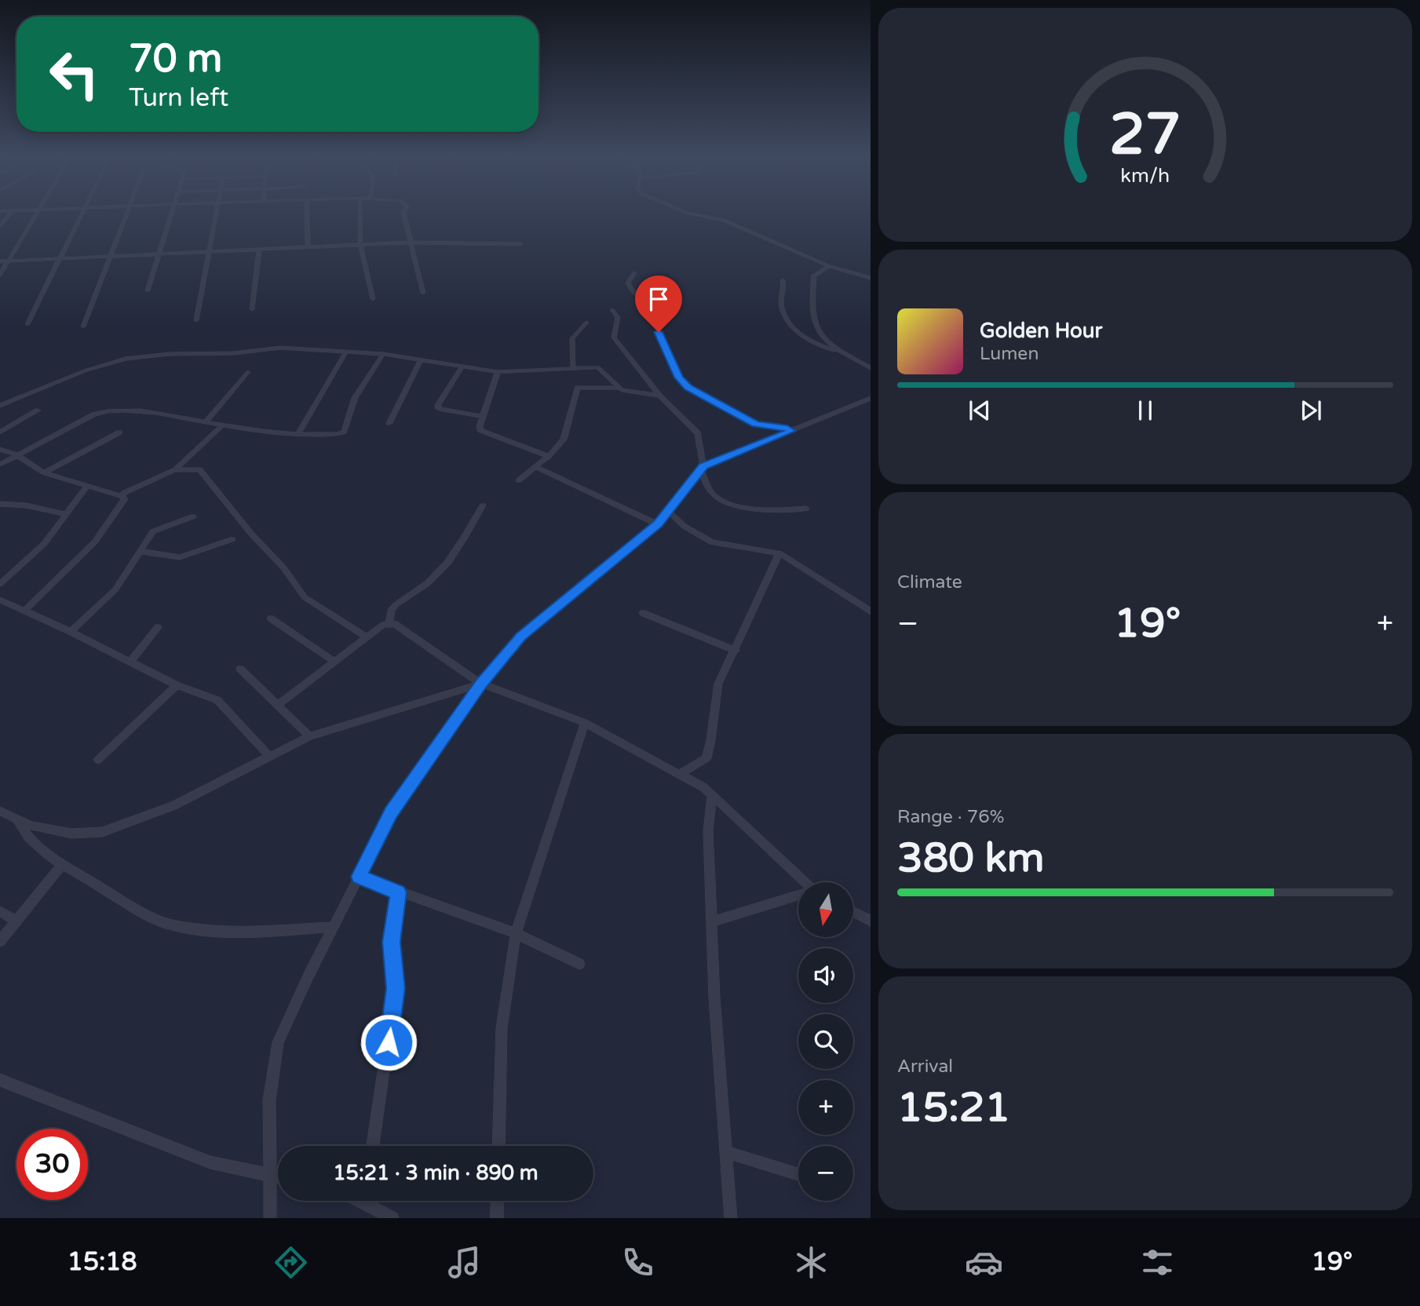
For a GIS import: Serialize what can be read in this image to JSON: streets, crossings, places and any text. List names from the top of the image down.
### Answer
{
  "north": "bottom",
  "page": {
    "turn": ["70 m", "Turn left"],
    "song": ["Golden Hour", "Lumen"],
    "tile": [
      "Climate",
      ["Range · 76%", "380 km"],
      ["Arrival", "15:21"]
    ],
    "heat": ["−", "19°", "+"],
    "map_buttons": ["+", "−"],
    "limit": "30",
    "trip": "15:21 · 3 min · 890 m",
    "tabs": ["15:18", "19°"],
    "gauge": ["27", "km/h"]
  }
}
